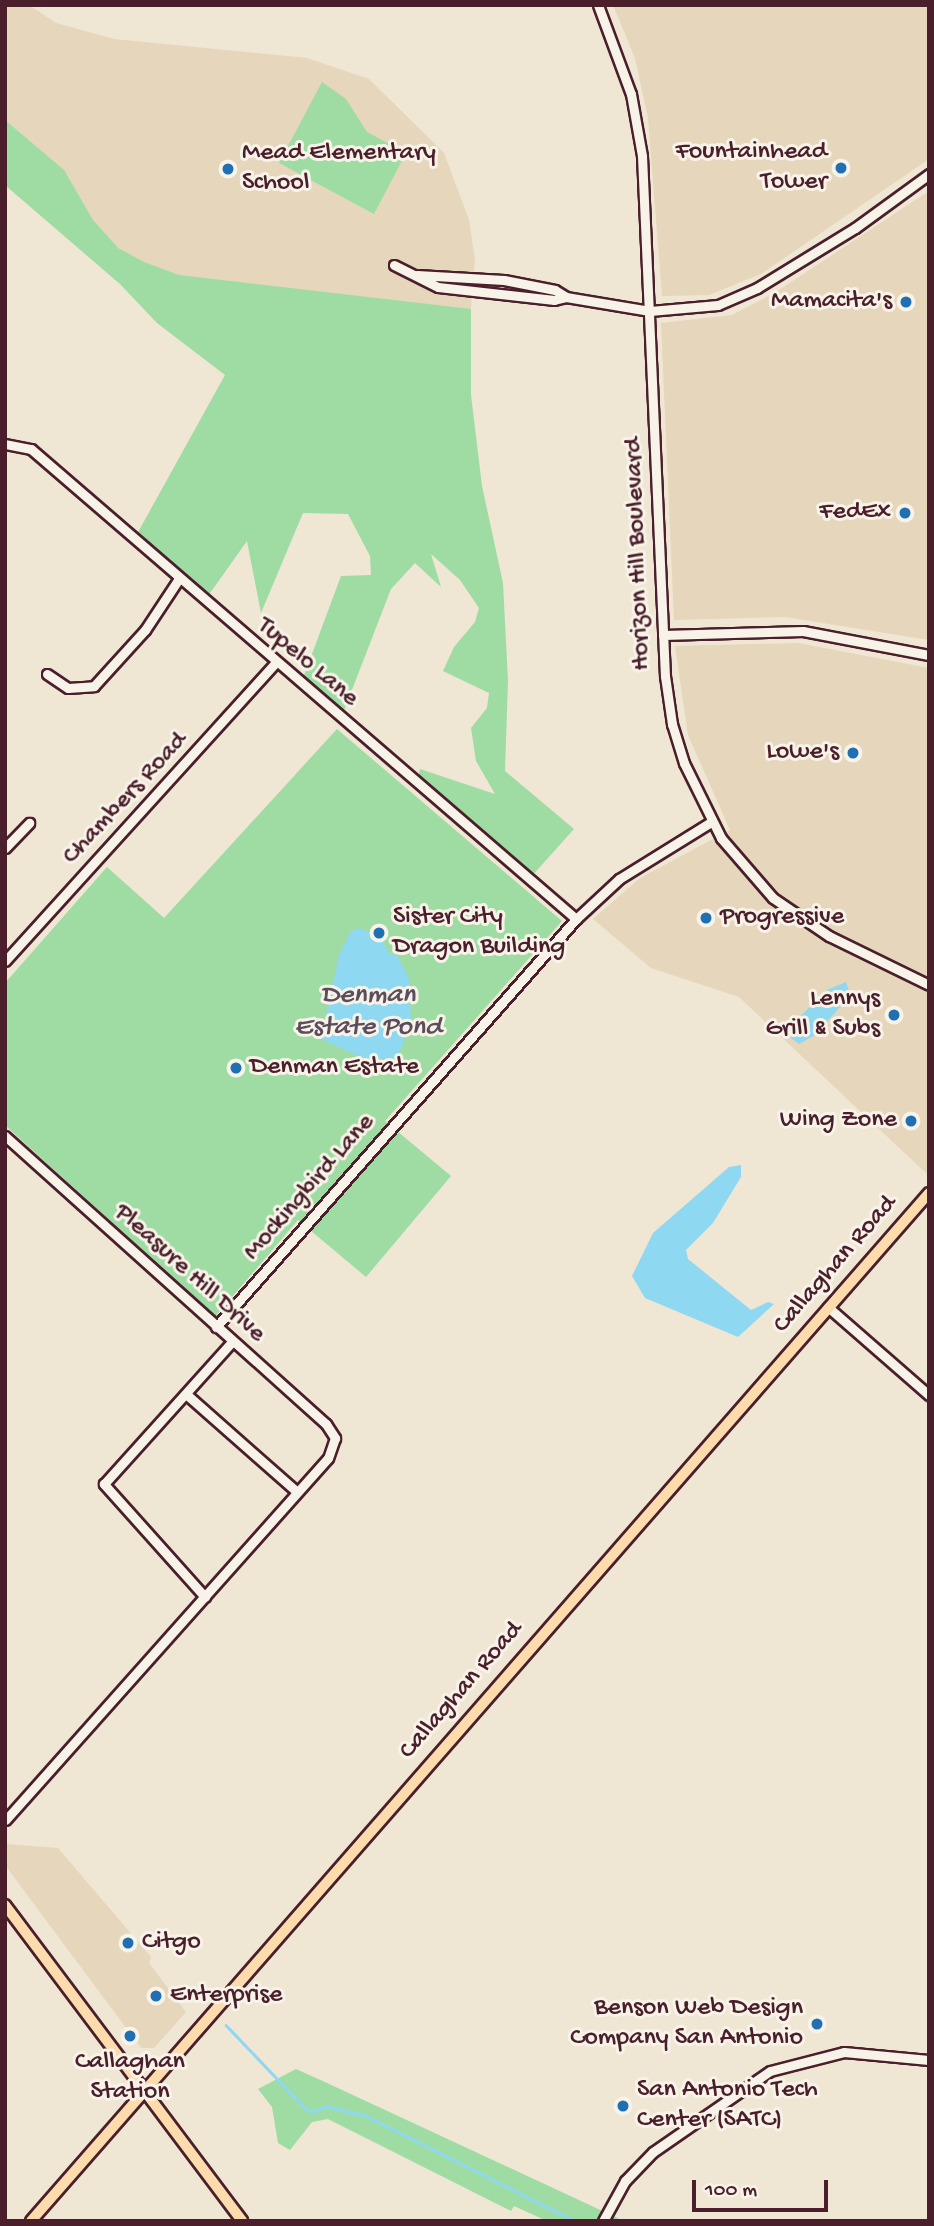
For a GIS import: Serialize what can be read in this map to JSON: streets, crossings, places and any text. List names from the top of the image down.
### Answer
{
  "streets": {
    "main road": ["Callaghan Road"],
    "street": [
      "Horizon Hill Boulevard",
      "Tupelo Lane",
      "Chambers Road",
      "Mockingbird Lane",
      "Pleasure Hill Drive"
    ]
  },
  "crossings": [
    ["Horizon Hill Boulevard", "Mockingbird Lane"],
    ["Tupelo Lane", "Chambers Road"],
    ["Tupelo Lane", "Mockingbird Lane"],
    ["Mockingbird Lane", "Pleasure Hill Drive"]
  ],
  "water": ["Denman Estate Pond"],
  "places": [
    "Fountainhead Tower",
    "Mead Elementary School",
    "Mamacita's",
    "FedEx",
    "Lowe's",
    "Progressive",
    "Sister City Dragon Building",
    "Lennys Grill & Subs",
    "Denman Estate",
    "Wing Zone",
    "Citgo",
    "Enterprise",
    "Benson Web Design Company San Antonio",
    "Callaghan Station",
    "San Antonio Tech Center (SATC)"
  ],
  "scale_bar": "100 m"
}
